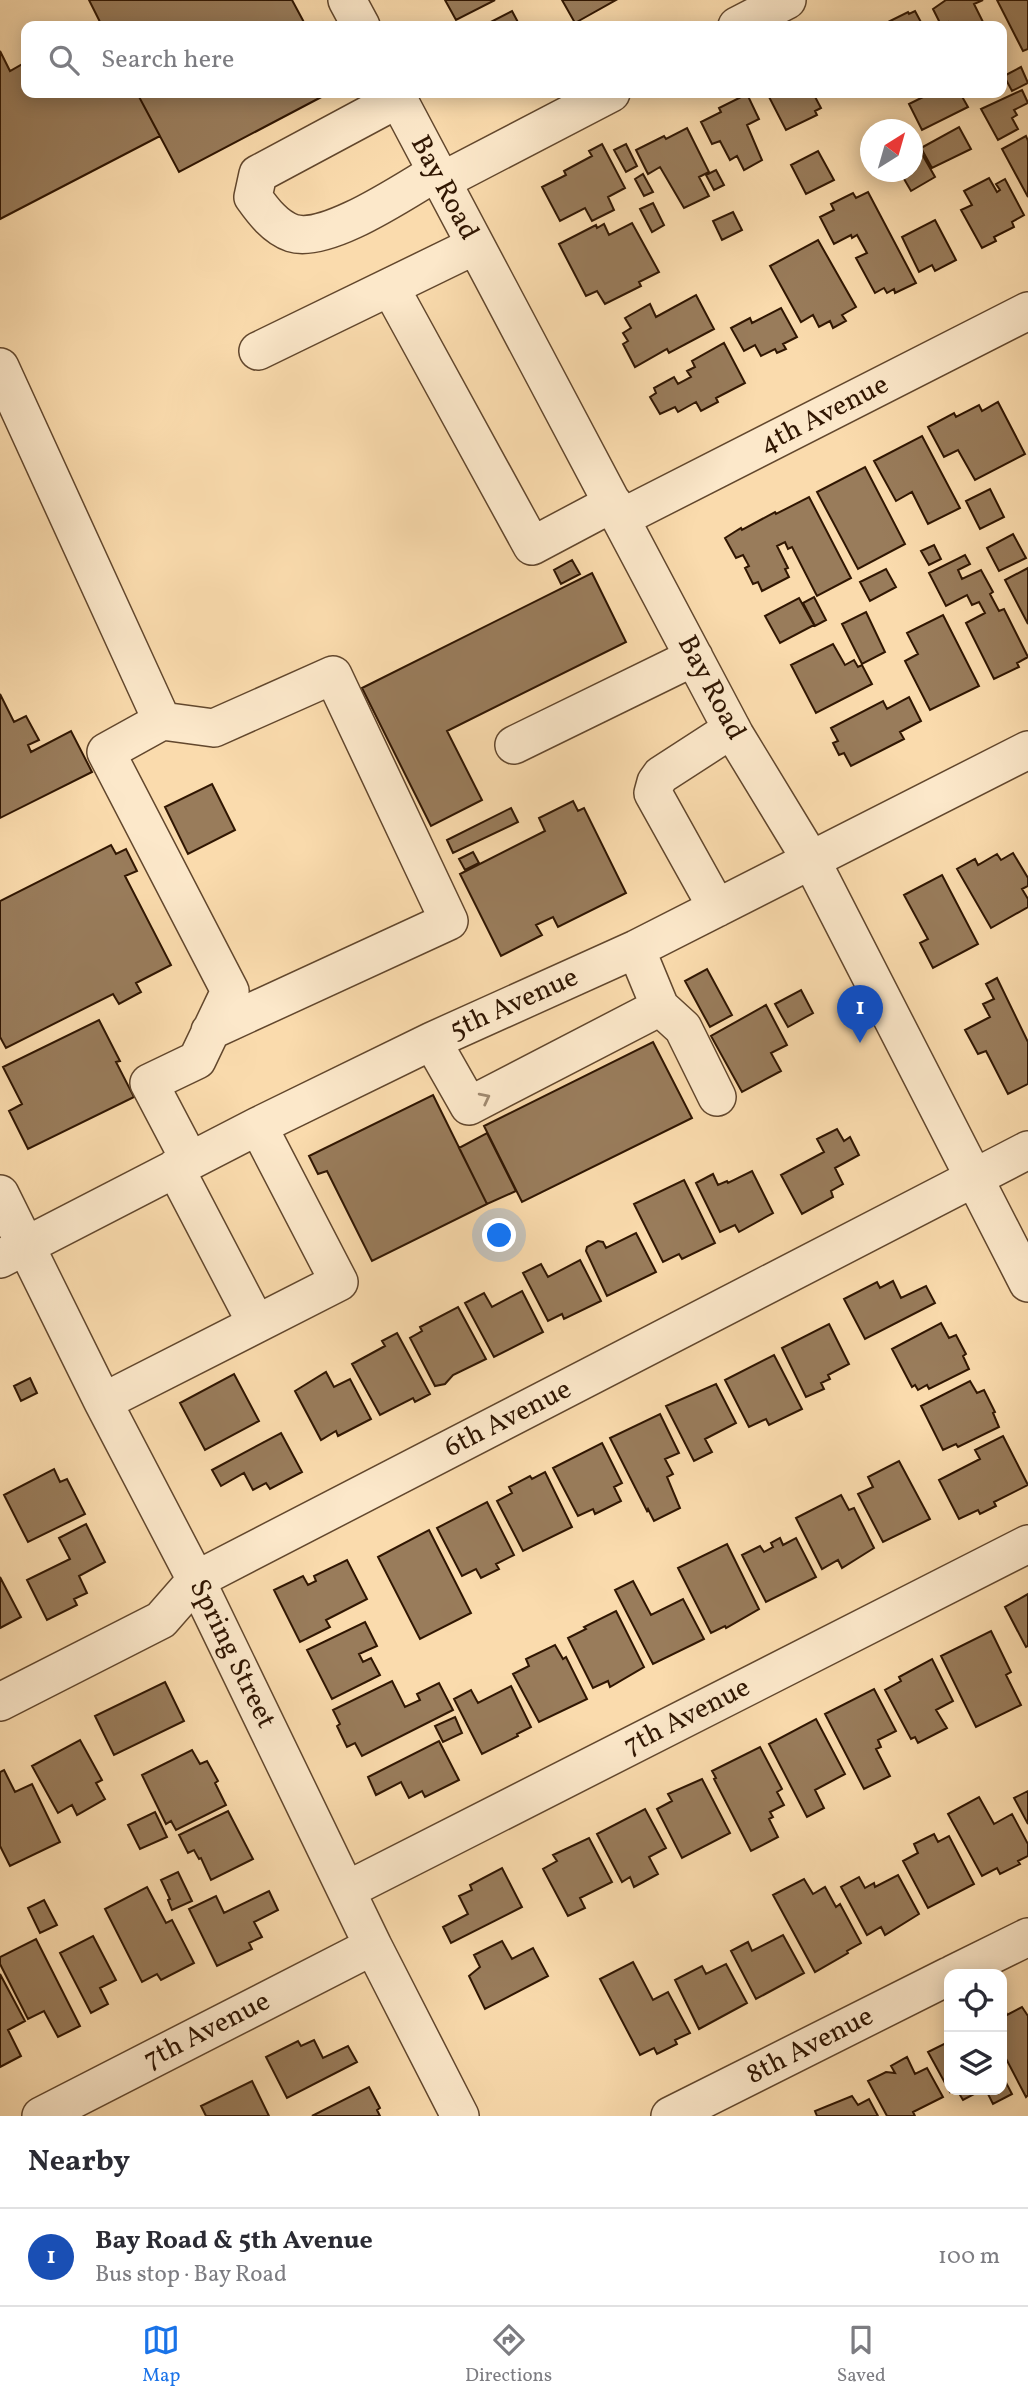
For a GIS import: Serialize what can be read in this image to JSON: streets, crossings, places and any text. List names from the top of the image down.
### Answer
{
  "streets": {
    "street": [
      "Bay Road",
      "4th Avenue",
      "5th Avenue",
      "6th Avenue",
      "Spring Street",
      "7th Avenue",
      "8th Avenue"
    ]
  },
  "crossings": [
    ["Bay Road", "4th Avenue"],
    ["Bay Road", "5th Avenue"],
    ["Bay Road", "6th Avenue"],
    ["5th Avenue", "Spring Street"],
    ["6th Avenue", "Spring Street"],
    ["Spring Street", "7th Avenue"]
  ],
  "north": "top right",
  "page": {
    "search": "Search here",
    "pins": "1",
    "heading": "Nearby",
    "list": [
      {
        "mark": "1",
        "name": "Bay Road & 5th Avenue",
        "note": "Bus stop · Bay Road",
        "value": "100 m"
      }
    ],
    "nav": ["Map", "Directions", "Saved"]
  }
}
